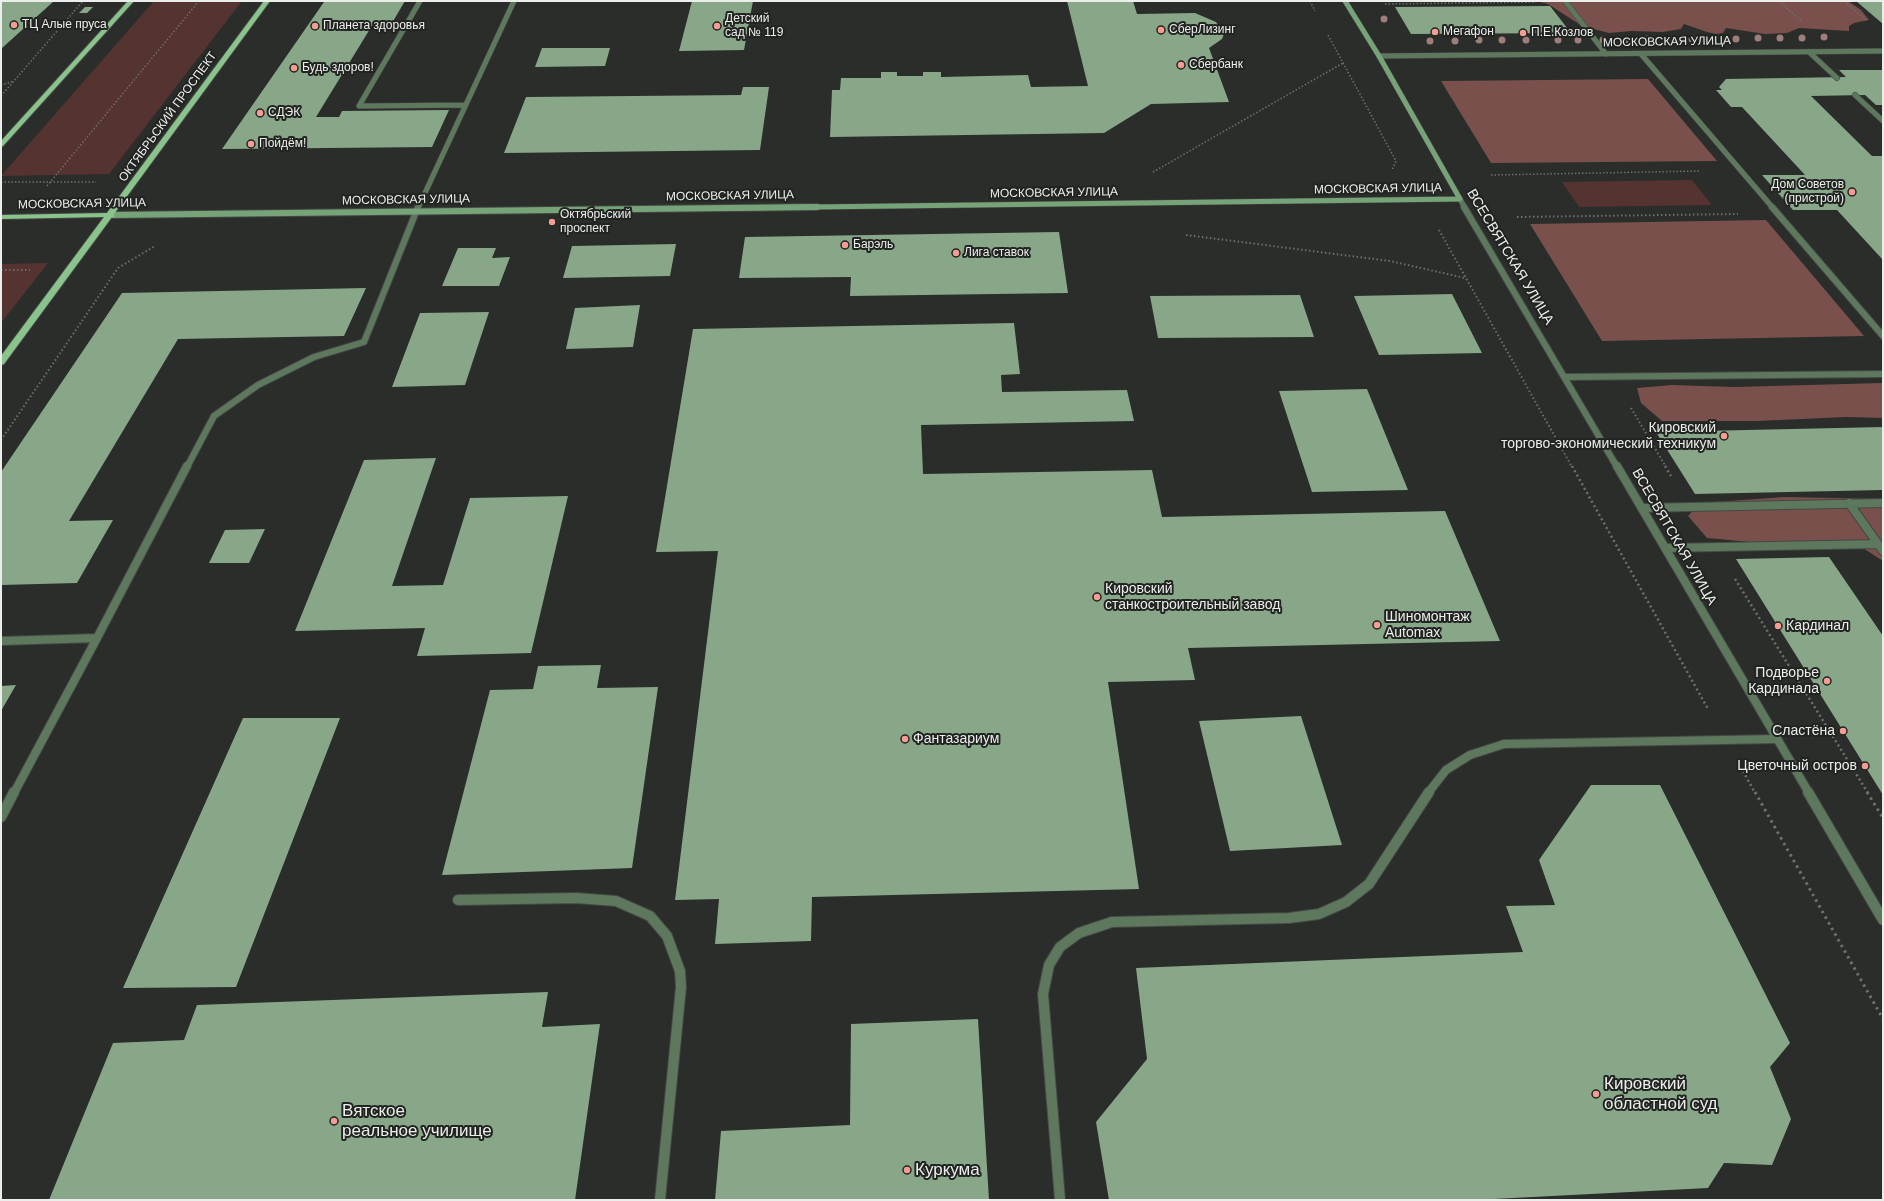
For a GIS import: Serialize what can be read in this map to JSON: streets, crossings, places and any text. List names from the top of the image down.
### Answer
{
  "streets": {
    "main road": ["МОСКОВСКАЯ УЛИЦА", "ОКТЯБРЬСКИЙ ПРОСПЕКТ", "ВСЕСВЯТСКАЯ УЛИЦА"]
  },
  "crossings": [
    ["МОСКОВСКАЯ УЛИЦА", "ОКТЯБРЬСКИЙ ПРОСПЕКТ"],
    ["МОСКОВСКАЯ УЛИЦА", "ВСЕСВЯТСКАЯ УЛИЦА"]
  ],
  "places": [
    "ТЦ Алые пруса",
    "Планета здоровья",
    "Детский сад № 119",
    "СберЛизинг",
    "Мегафон",
    "П.Е.Козлов",
    "Сбербанк",
    "Будь здоров!",
    "СДЭК",
    "Пойдём!",
    "Дом Советов (пристрой)",
    "Октябрьский проспект",
    "Барэль",
    "Лига ставок",
    "Кировский торгово-экономический техникум",
    "Кировский станкостроительный завод",
    "Шиномонтаж Automax",
    "Кардинал",
    "Подворье Кардинала",
    "Сластёна",
    "Фантазариум",
    "Цветочный остров",
    "Кировский областной суд",
    "Вятское реальное училище",
    "Куркума"
  ]
}
